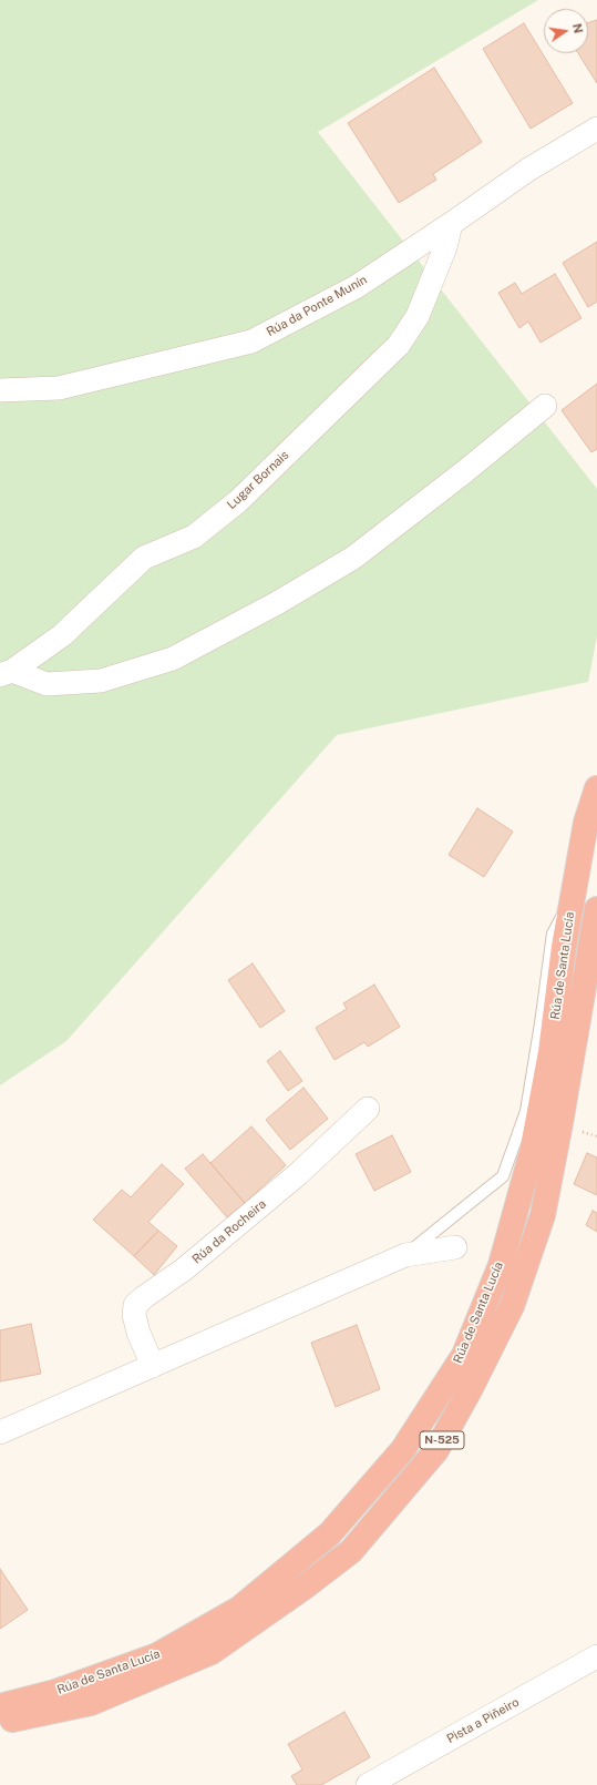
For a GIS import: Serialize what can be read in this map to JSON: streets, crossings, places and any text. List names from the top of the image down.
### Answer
{
  "streets": {
    "highway": ["Rúa de Santa Lucía", "N-525"],
    "street": [
      "Rúa da Ponte Munín",
      "Lugar Bornais",
      "Rúa da Rocheira",
      "Pista a Piñeiro"
    ]
  },
  "crossings": [
    ["Rúa da Ponte Munín", "Lugar Bornais"]
  ],
  "north": "right"
}
